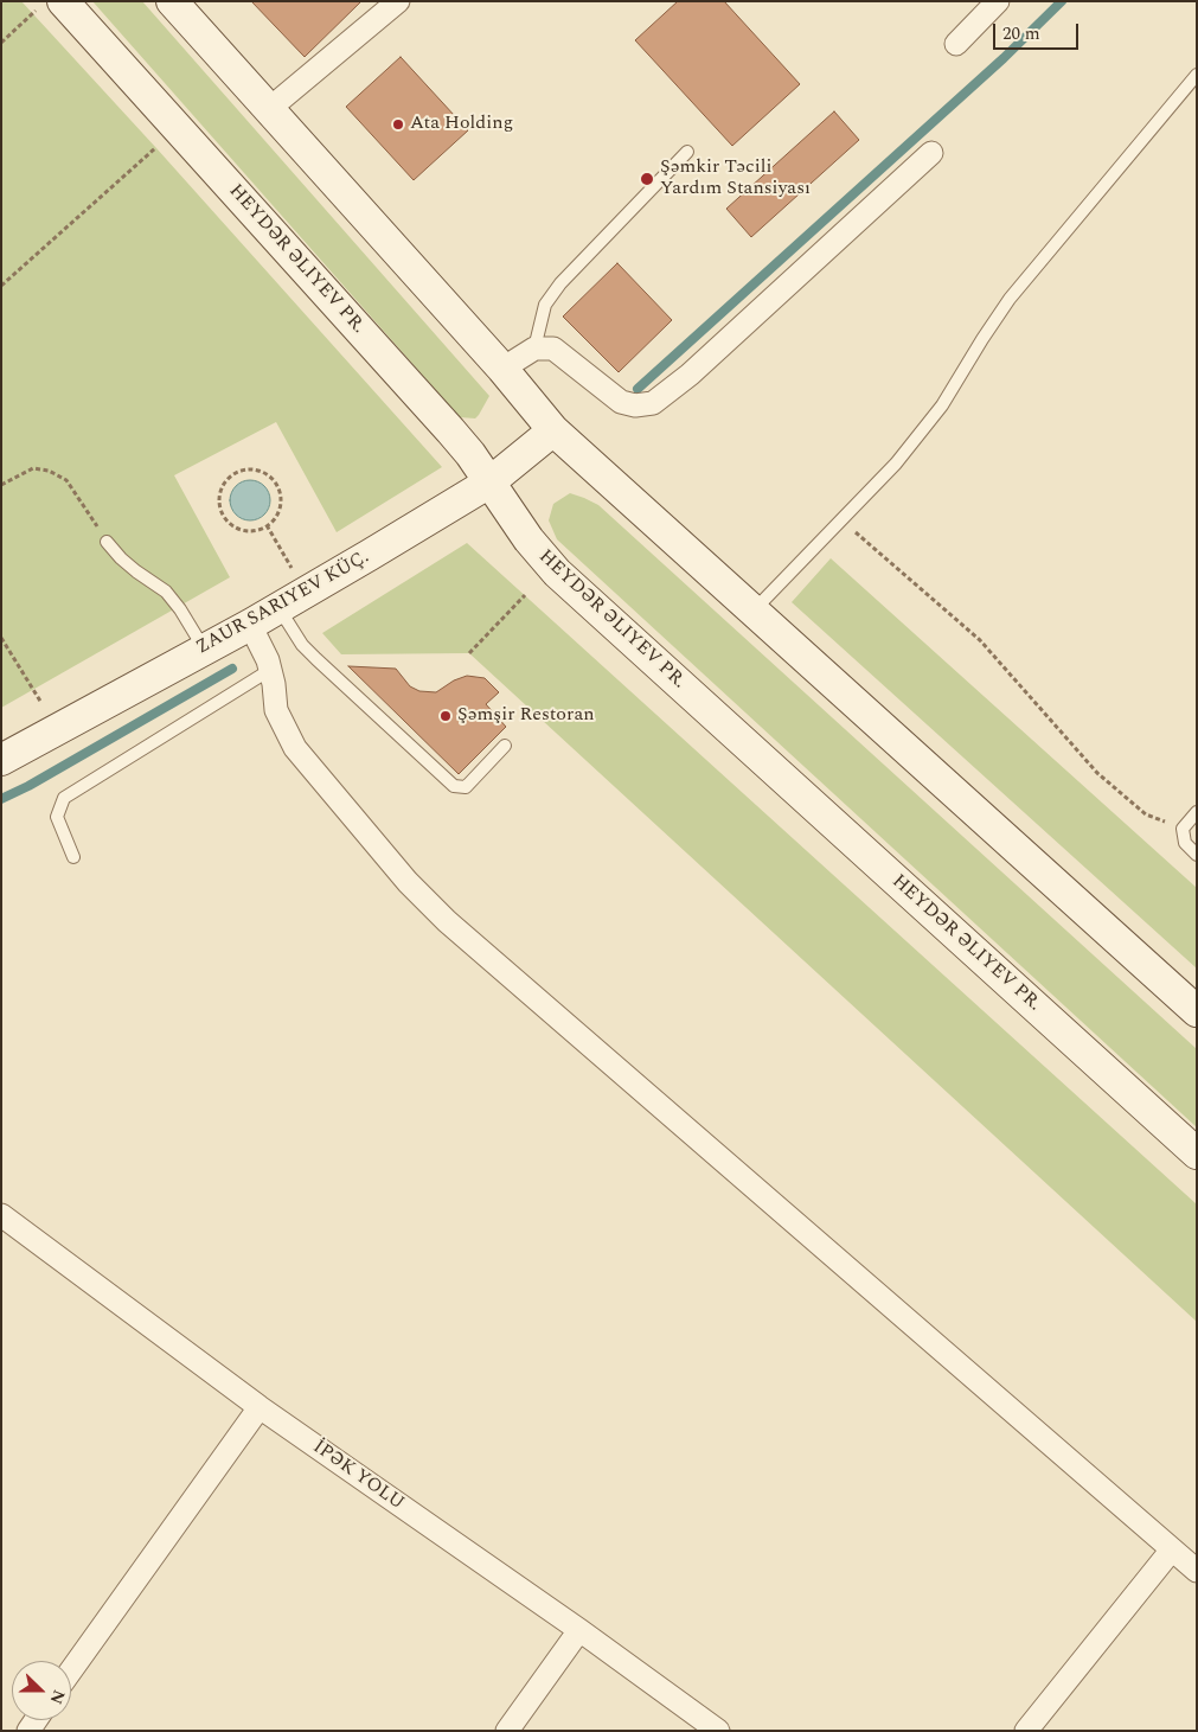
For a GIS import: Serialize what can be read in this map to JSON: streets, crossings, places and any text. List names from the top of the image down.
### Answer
{
  "streets": {
    "main road": ["HEYDƏR ƏLIYEV PR."],
    "street": ["İPƏK YOLU"]
  },
  "places": ["Ata Holding", "Şəmkir Təcili Yardım Stansiyası", "Şəmşir Restoran"],
  "scale_bar": "20 m",
  "north": "right"
}
